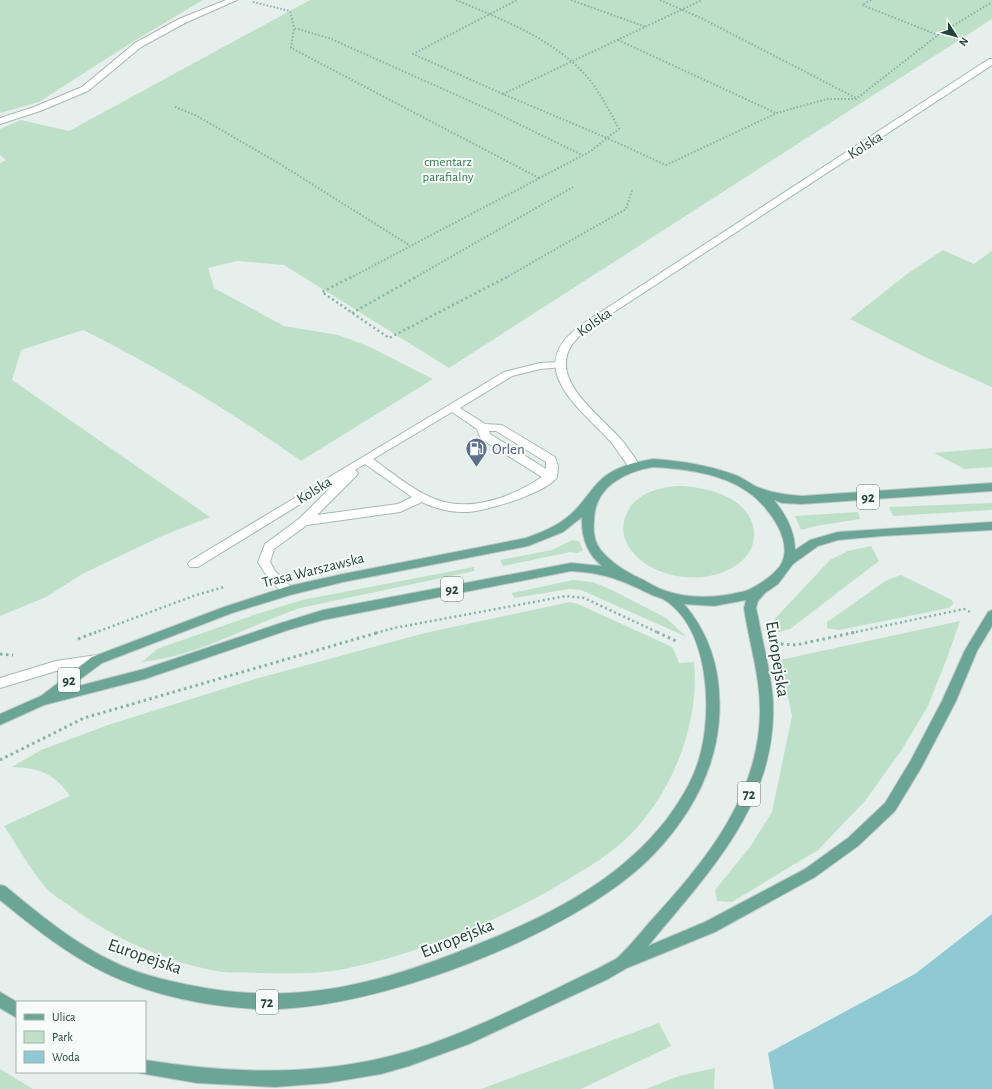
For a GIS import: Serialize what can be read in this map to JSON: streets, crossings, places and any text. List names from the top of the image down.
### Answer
{
  "streets": {
    "main road": [
      "92",
      "Trasa Warszawska",
      "Europejska",
      "72"
    ],
    "street": ["Kolska"]
  },
  "crossings": [
    ["92", "Trasa Warszawska"],
    ["92", "Europejska"]
  ],
  "parks": ["cmentarz parafialny"],
  "places": {
    "fuel station": ["Orlen"]
  },
  "legend": ["Ulica", "Park", "Woda"],
  "north": "bottom right"
}
